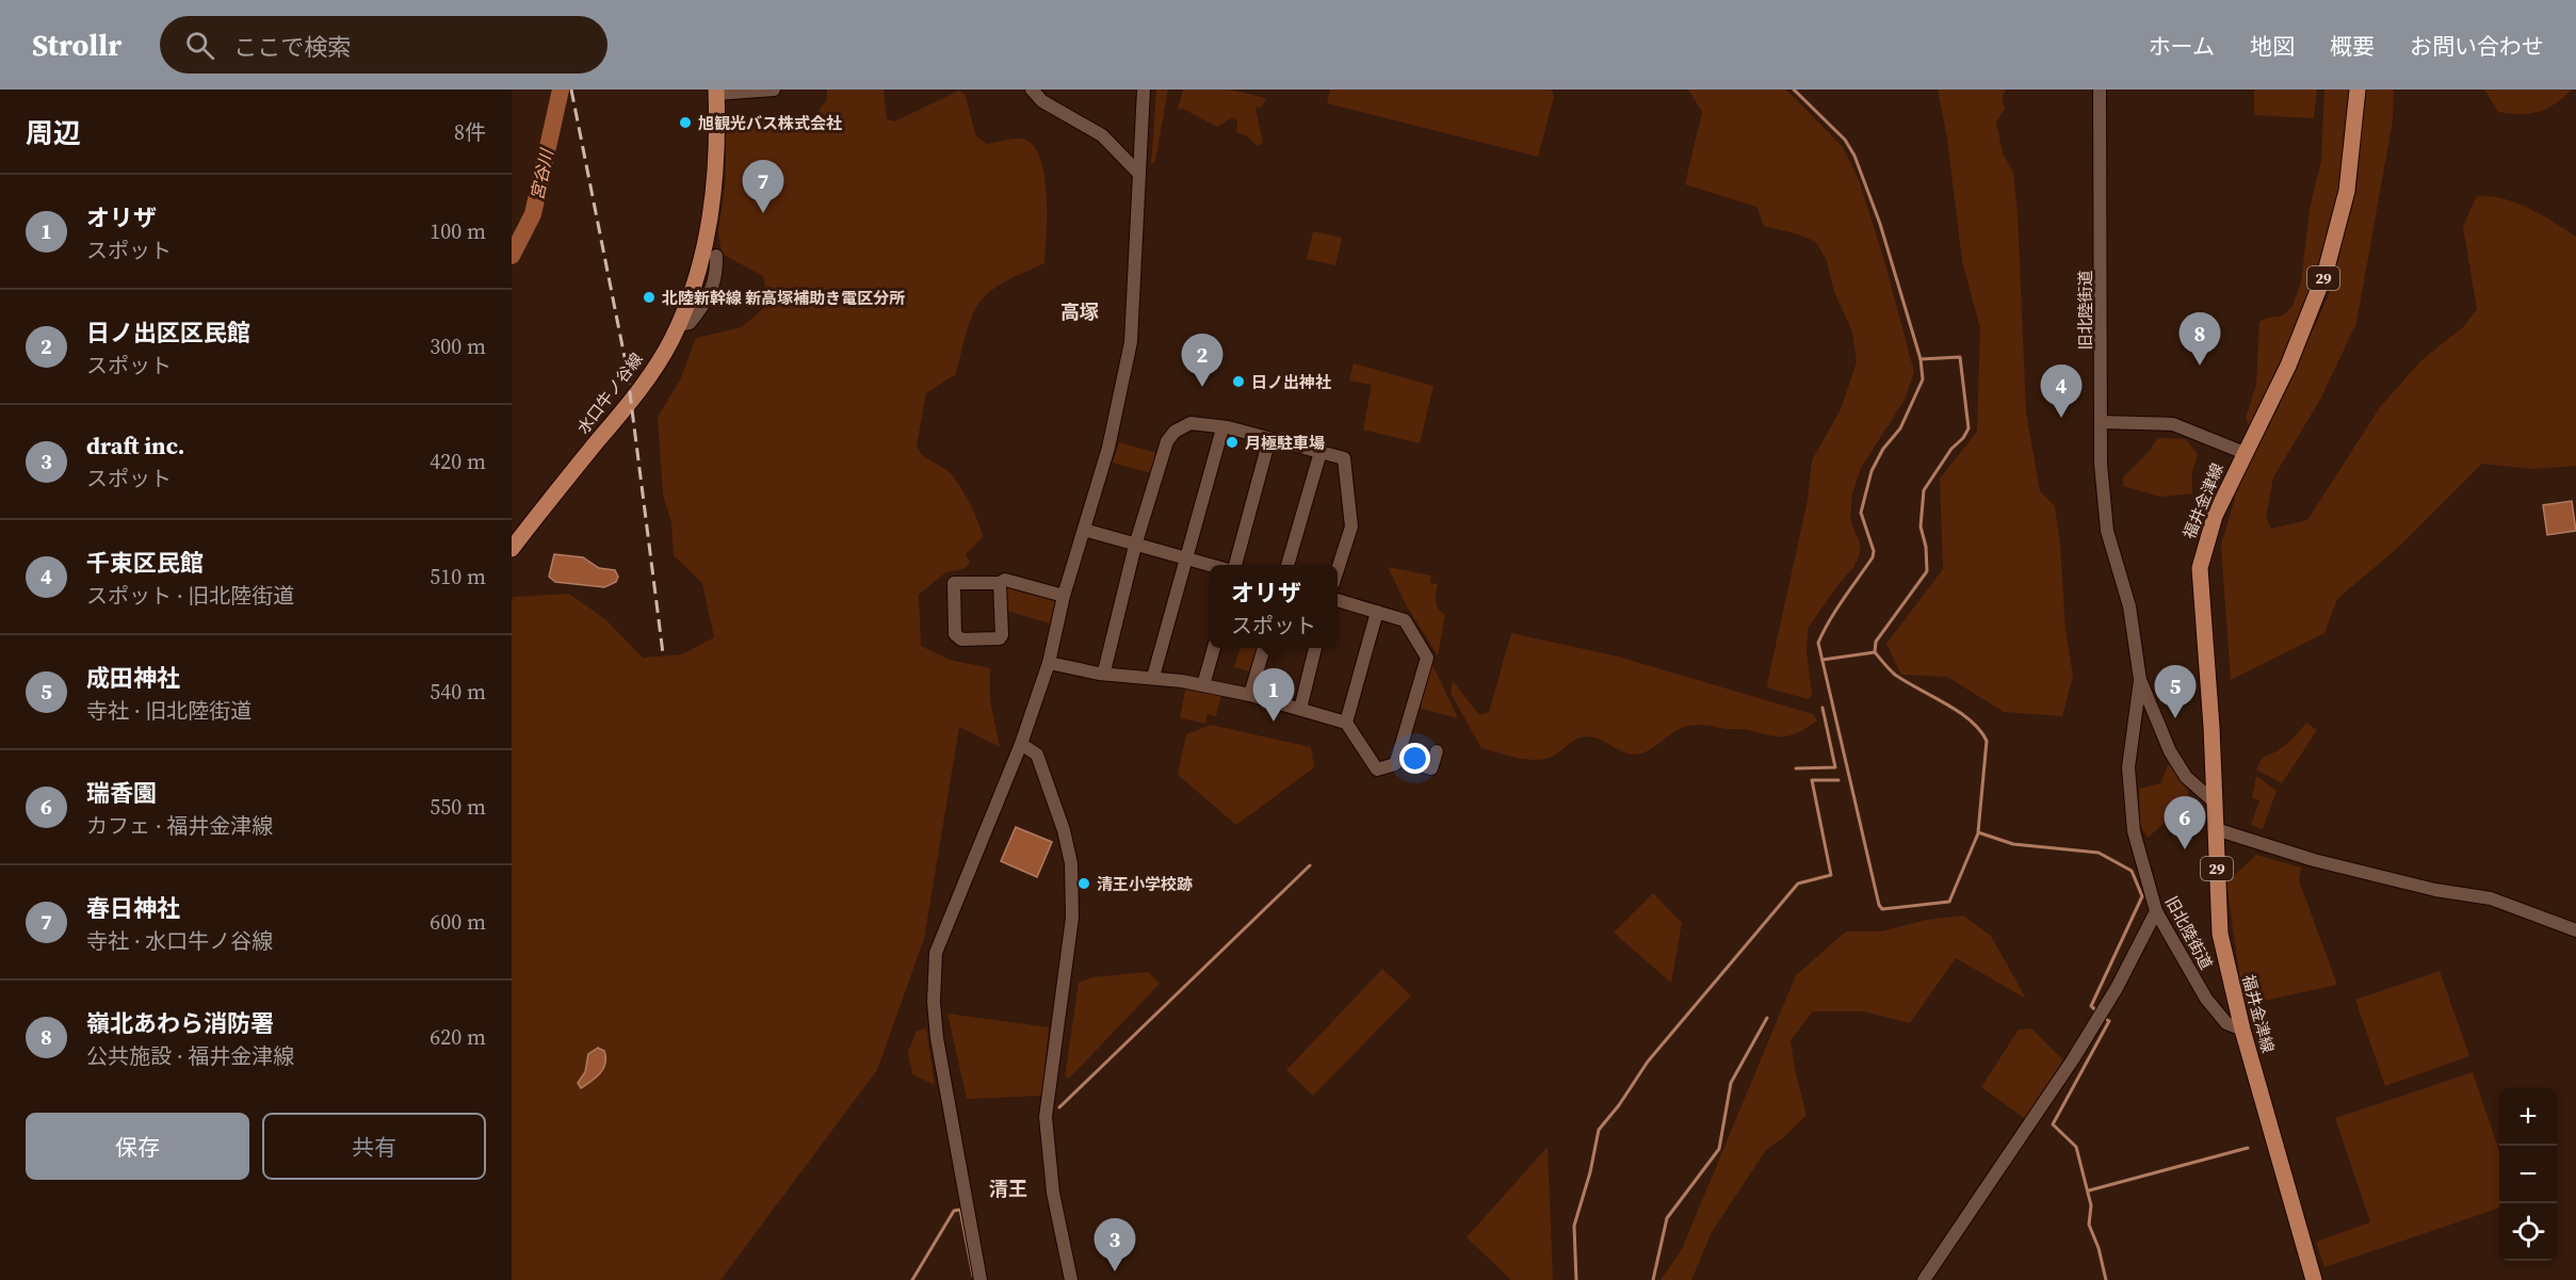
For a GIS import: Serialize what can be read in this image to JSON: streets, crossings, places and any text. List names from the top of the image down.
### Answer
{
  "streets": {
    "main road": ["29", "水口牛ノ谷線", "福井金津線"],
    "street": ["旧北陸街道"]
  },
  "crossings": [
    ["旧北陸街道", "福井金津線"]
  ],
  "districts": ["高塚", "清王"],
  "water": ["宮谷川"],
  "places": [
    "旭観光バス株式会社",
    "北陸新幹線 新高塚補助き電区分所",
    "日ノ出神社",
    "月極駐車場",
    "清王小学校跡"
  ],
  "page": {
    "header": "Strollr",
    "search": "ここで検索",
    "nav": [
      "ホーム",
      "地図",
      "概要",
      "お問い合わせ"
    ],
    "heading": ["周辺", "8件"],
    "pins": [
      "7",
      "8",
      "2",
      "4",
      "5",
      "1",
      "6",
      "3"
    ],
    "list": [
      {
        "mark": "1",
        "name": "オリザ",
        "note": "スポット",
        "value": "100 m"
      },
      {
        "mark": "2",
        "name": "日ノ出区区民館",
        "note": "スポット",
        "value": "300 m"
      },
      {
        "mark": "3",
        "name": "draft inc.",
        "note": "スポット",
        "value": "420 m"
      },
      {
        "mark": "4",
        "name": "千束区民館",
        "note": "スポット · 旧北陸街道",
        "value": "510 m"
      },
      {
        "mark": "5",
        "name": "成田神社",
        "note": "寺社 · 旧北陸街道",
        "value": "540 m"
      },
      {
        "mark": "6",
        "name": "瑞香園",
        "note": "カフェ · 福井金津線",
        "value": "550 m"
      },
      {
        "mark": "7",
        "name": "春日神社",
        "note": "寺社 · 水口牛ノ谷線",
        "value": "600 m"
      },
      {
        "mark": "8",
        "name": "嶺北あわら消防署",
        "note": "公共施設 · 福井金津線",
        "value": "620 m"
      }
    ],
    "popup": ["オリザ", "スポット"],
    "map_buttons": ["+", "−"],
    "buttons": ["保存", "共有"]
  }
}
